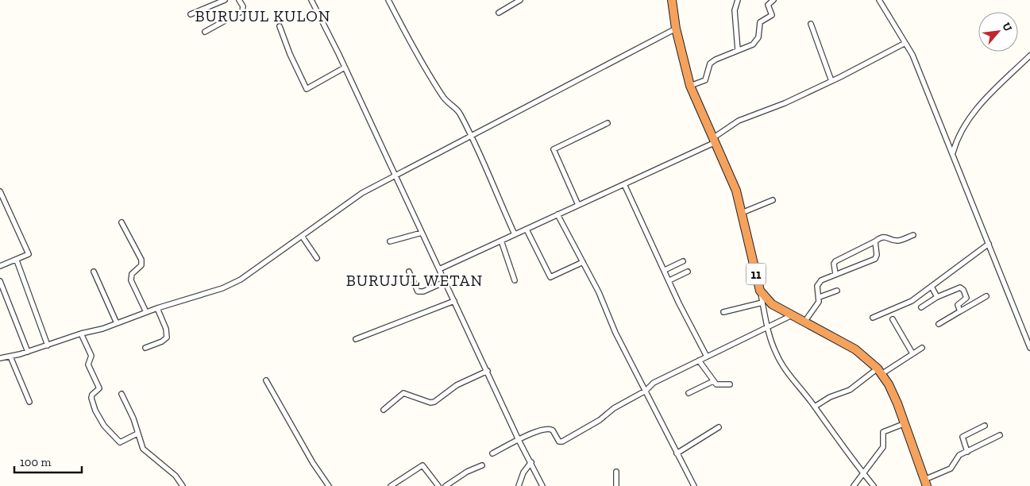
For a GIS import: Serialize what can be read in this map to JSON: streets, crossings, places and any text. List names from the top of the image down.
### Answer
{
  "streets": {
    "highway": ["11"]
  },
  "districts": ["BURUJUL KULON", "BURUJUL WETAN"],
  "scale_bar": "100 m",
  "north": "top right"
}
